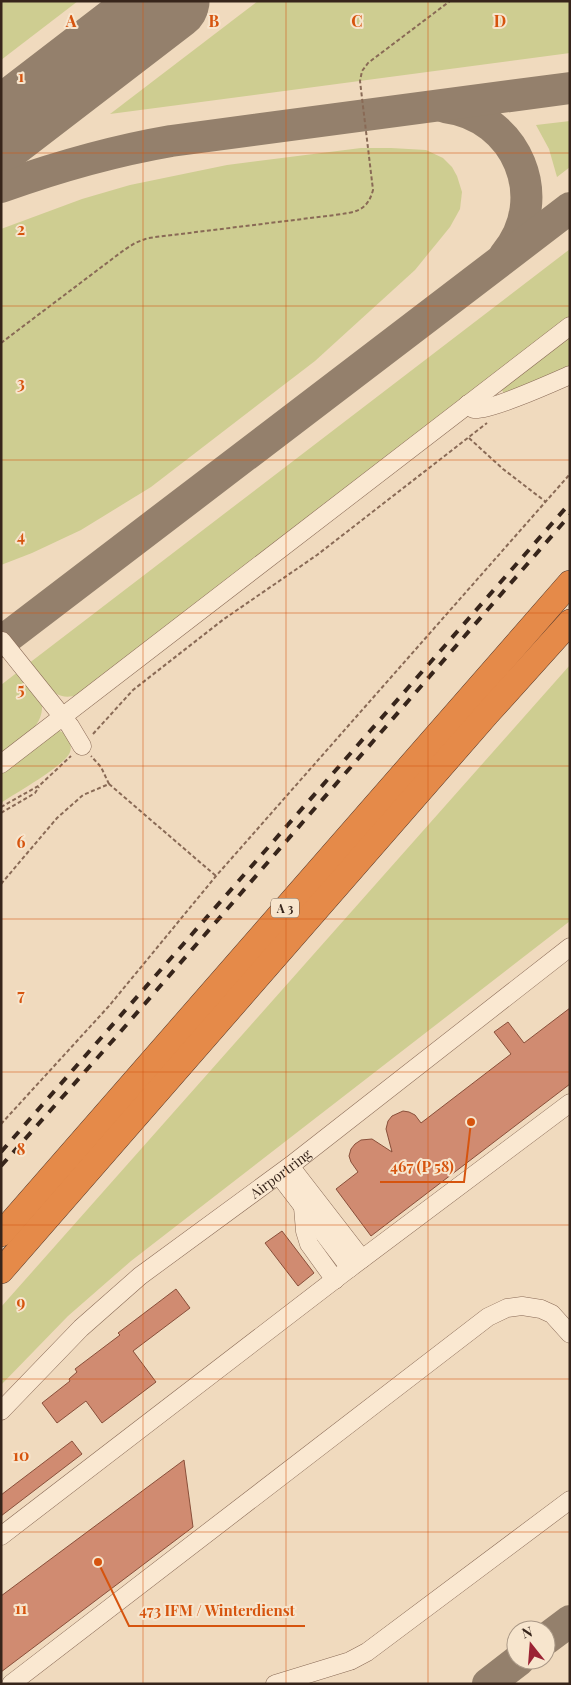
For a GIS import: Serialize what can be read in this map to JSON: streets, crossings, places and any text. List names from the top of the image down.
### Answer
{
  "streets": {
    "highway": ["A 3"],
    "street": ["Airportring"]
  },
  "places": ["467 (P 58)", "473 IFM / Winterdienst"],
  "north": "top",
  "grid": {
    "columns": [
      "A",
      "B",
      "C",
      "D"
    ],
    "rows": [
      "1",
      "2",
      "3",
      "4",
      "5",
      "6",
      "7",
      "8",
      "9",
      "10",
      "11"
    ]
  }
}
